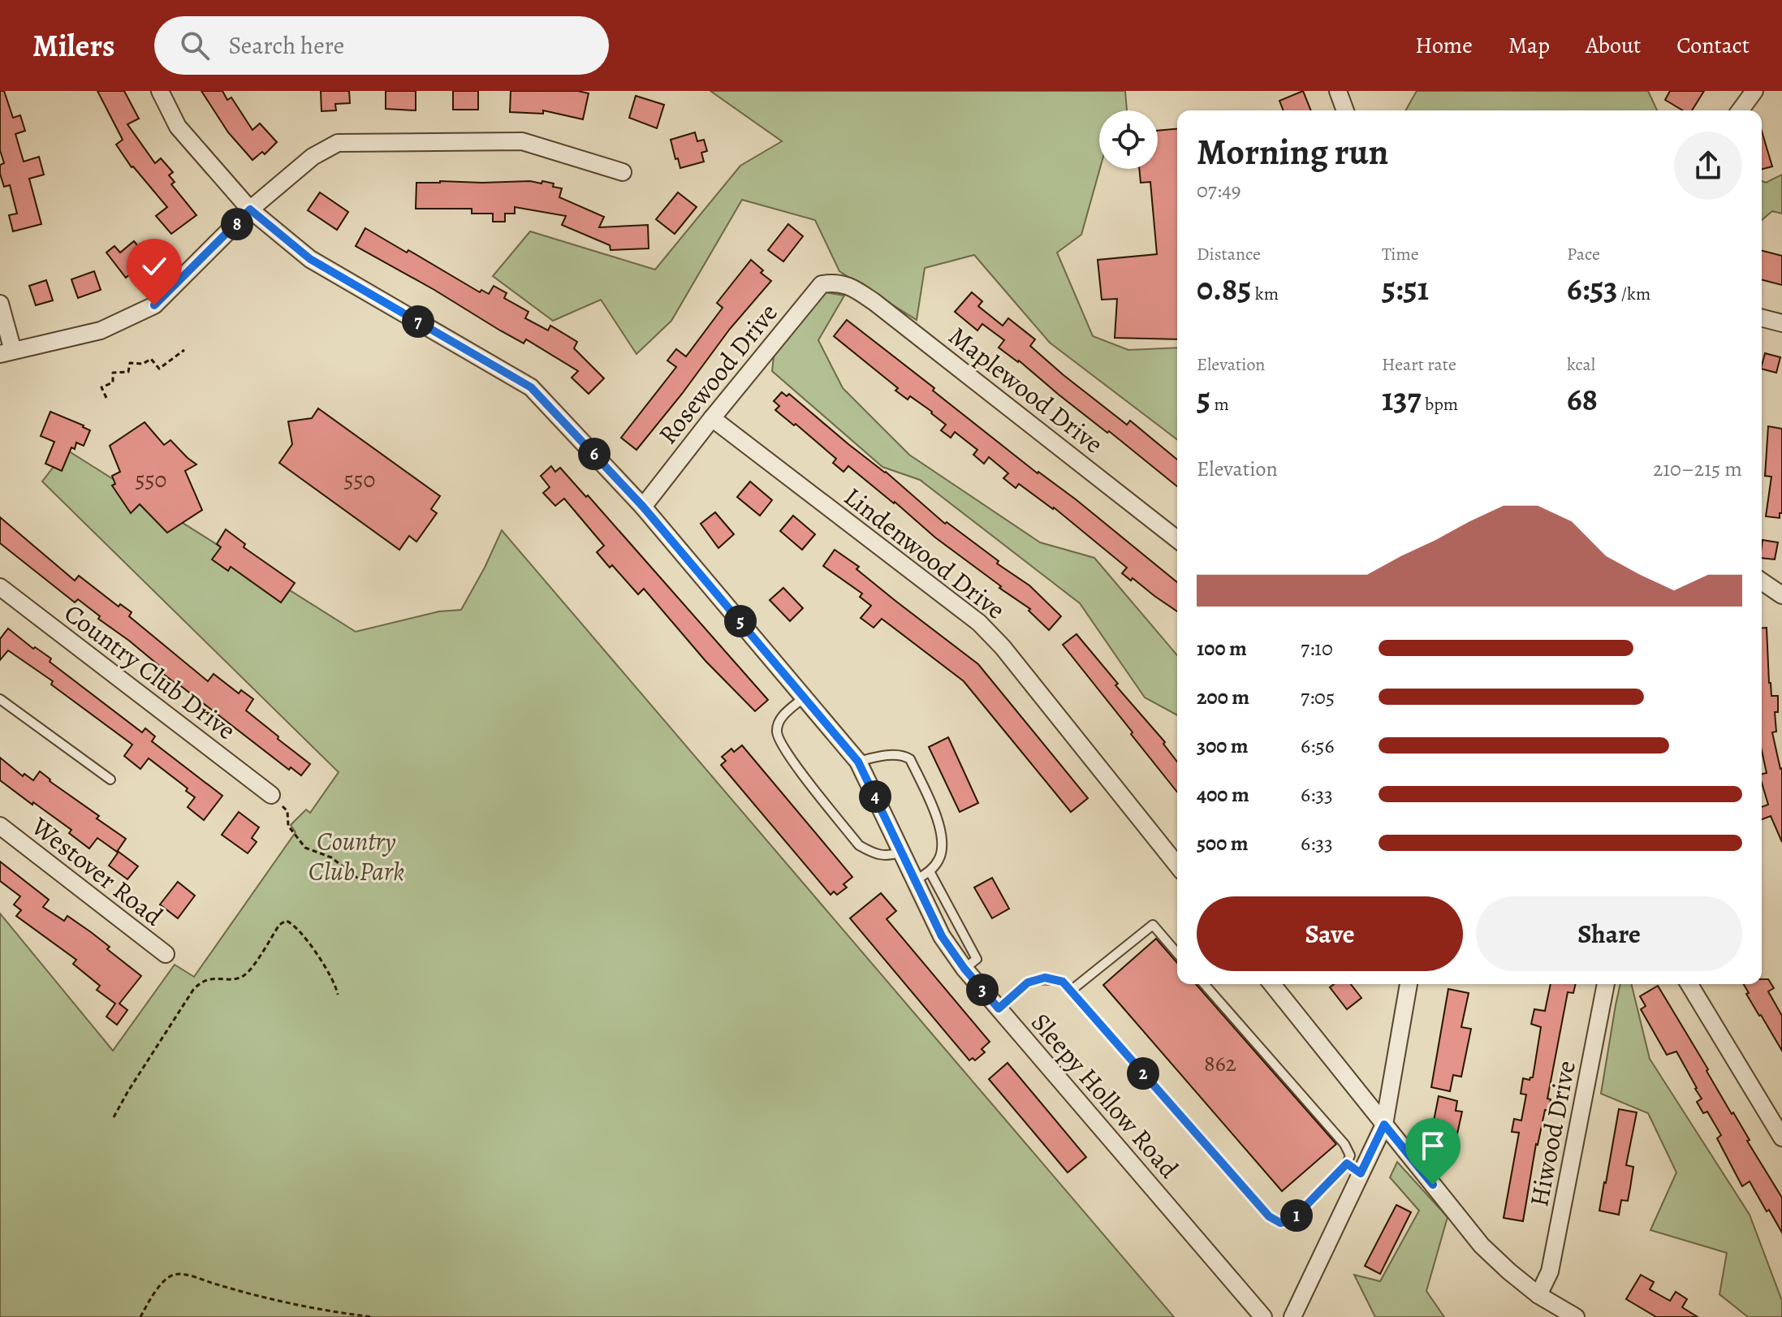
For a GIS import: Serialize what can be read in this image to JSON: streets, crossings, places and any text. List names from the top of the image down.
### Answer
{
  "streets": {
    "street": [
      "Rosewood Drive",
      "Maplewood Drive",
      "Lindenwood Drive",
      "Country Club Drive",
      "Westover Road",
      "Sleepy Hollow Road",
      "Hiwood Drive"
    ]
  },
  "crossings": [
    ["Rosewood Drive", "Maplewood Drive"],
    ["Rosewood Drive", "Lindenwood Drive"],
    ["Rosewood Drive", "Sleepy Hollow Road"]
  ],
  "parks": ["Country Club Park"],
  "house_numbers": ["550", "550", "862"],
  "page": {
    "header": "Milers",
    "search": "Search here",
    "nav": [
      "Home",
      "Map",
      "About",
      "Contact"
    ],
    "heading": ["Morning run", "07:49"],
    "pins": [
      "8",
      "7",
      "6",
      "5",
      "4",
      "3",
      "2",
      "1"
    ],
    "stats": [
      ["Distance", "0.85 km"],
      ["Time", "5:51"],
      ["Pace", "6:53 /km"],
      ["Elevation", "5 m"],
      ["Heart rate", "137 bpm"],
      ["kcal", "68"]
    ],
    "chart": ["Elevation", "210–215 m"],
    "list": [
      {
        "name": "100 m",
        "note": "7:10"
      },
      {
        "name": "200 m",
        "note": "7:05"
      },
      {
        "name": "300 m",
        "note": "6:56"
      },
      {
        "name": "400 m",
        "note": "6:33"
      },
      {
        "name": "500 m",
        "note": "6:33"
      }
    ],
    "buttons": ["Save", "Share"]
  }
}
